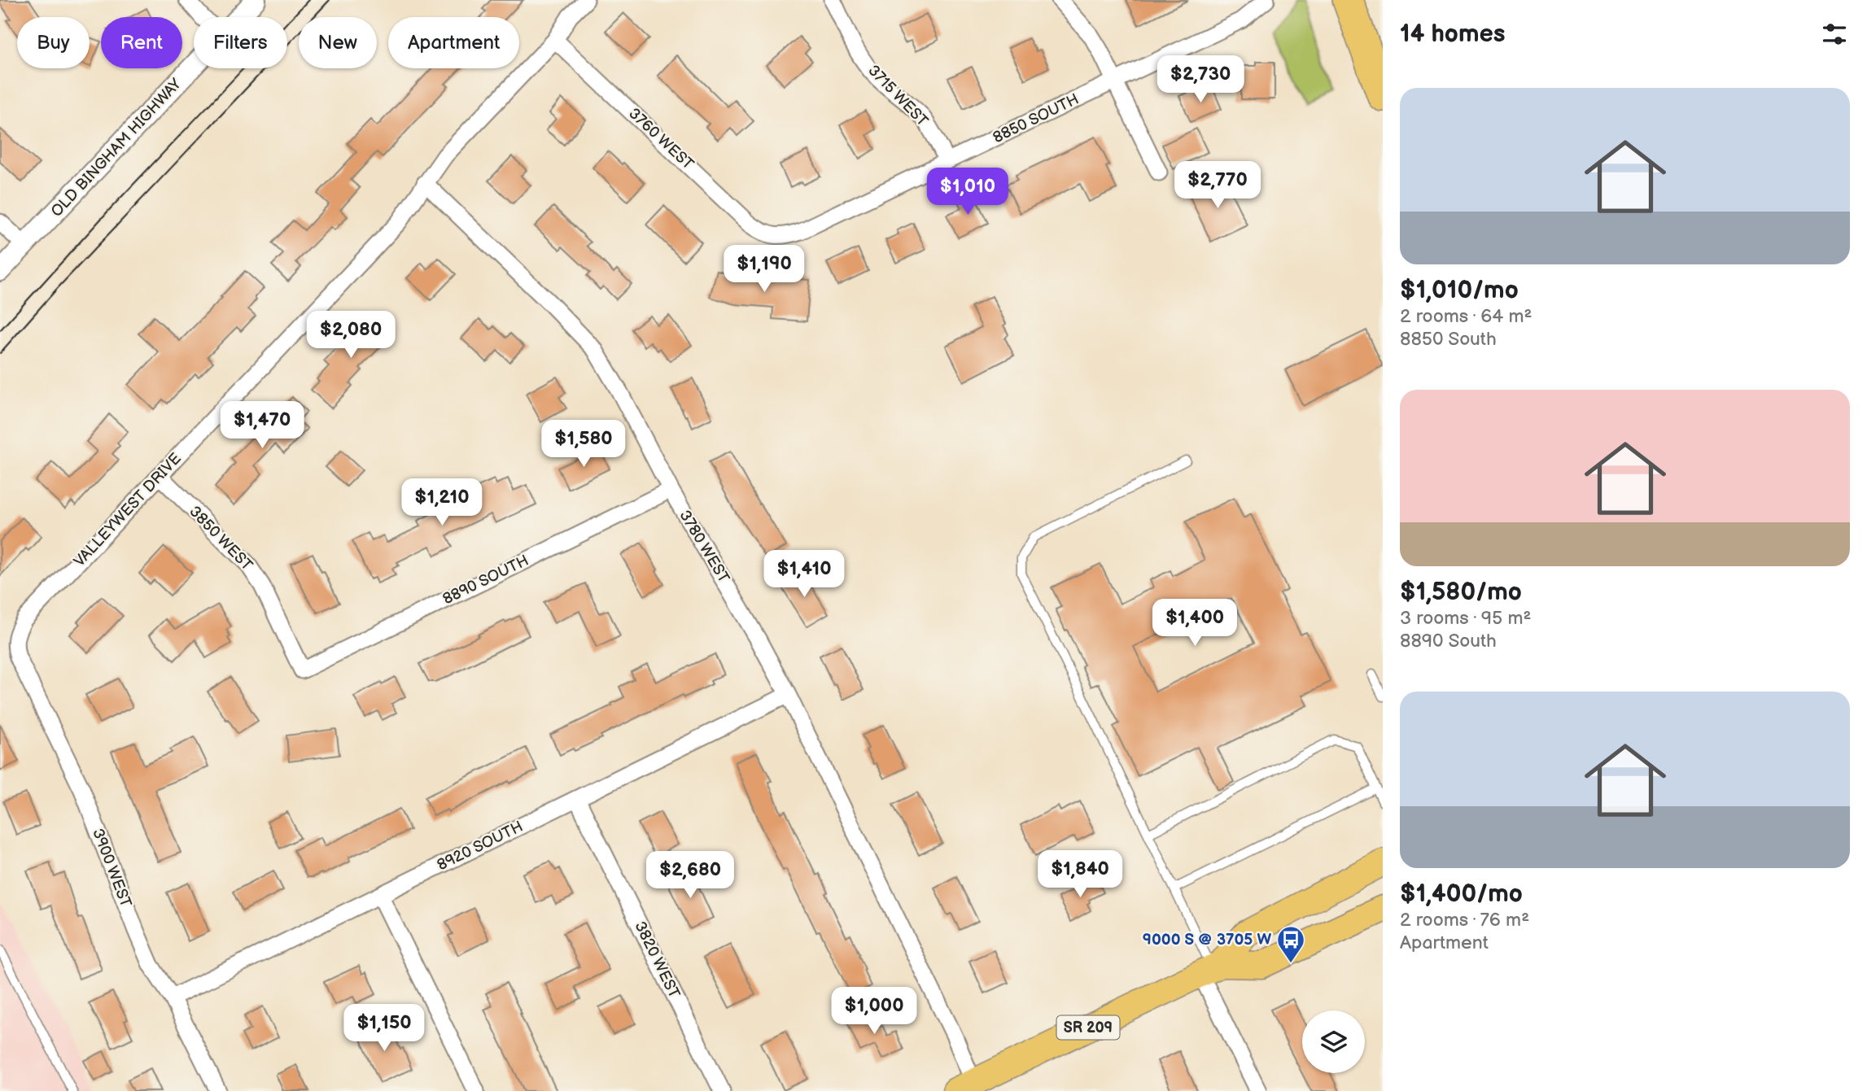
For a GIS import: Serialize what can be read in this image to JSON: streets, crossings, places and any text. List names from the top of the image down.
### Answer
{
  "streets": {
    "main road": ["SR 209"],
    "street": [
      "3715 WEST",
      "8850 SOUTH",
      "3760 WEST",
      "OLD BINGHAM HIGHWAY",
      "VALLEYWEST DRIVE",
      "3850 WEST",
      "3780 WEST",
      "8890 SOUTH",
      "8920 SOUTH",
      "3900 WEST",
      "3820 WEST"
    ]
  },
  "crossings": [
    ["3715 WEST", "8850 SOUTH"],
    ["8850 SOUTH", "3760 WEST"],
    ["3760 WEST", "VALLEYWEST DRIVE"],
    ["VALLEYWEST DRIVE", "3850 WEST"],
    ["VALLEYWEST DRIVE", "3780 WEST"],
    ["VALLEYWEST DRIVE", "3900 WEST"],
    ["3850 WEST", "8890 SOUTH"],
    ["3780 WEST", "8890 SOUTH"],
    ["3780 WEST", "8920 SOUTH"],
    ["3780 WEST", "SR 209"],
    ["8920 SOUTH", "3900 WEST"],
    ["8920 SOUTH", "3820 WEST"]
  ],
  "places": {
    "bus stop": ["9000 S @ 3705 W"]
  },
  "page": {
    "heading": "14 homes",
    "chip": [
      "Buy",
      "Rent",
      "Filters",
      "New",
      "Apartment"
    ],
    "price": [
      "$2,730",
      "$2,770",
      "$1,010",
      "$1,190",
      "$2,080",
      "$1,470",
      "$1,580",
      "$1,210",
      "$1,410",
      "$1,400",
      "$1,840",
      "$2,680",
      "$1,000",
      "$1,150"
    ],
    "list": [
      {
        "name": "$1,010/mo",
        "note": "2 rooms · 64 m² · 8850 South"
      },
      {
        "name": "$1,580/mo",
        "note": "3 rooms · 95 m² · 8890 South"
      },
      {
        "name": "$1,400/mo",
        "note": "2 rooms · 76 m² · Apartment"
      }
    ]
  }
}
